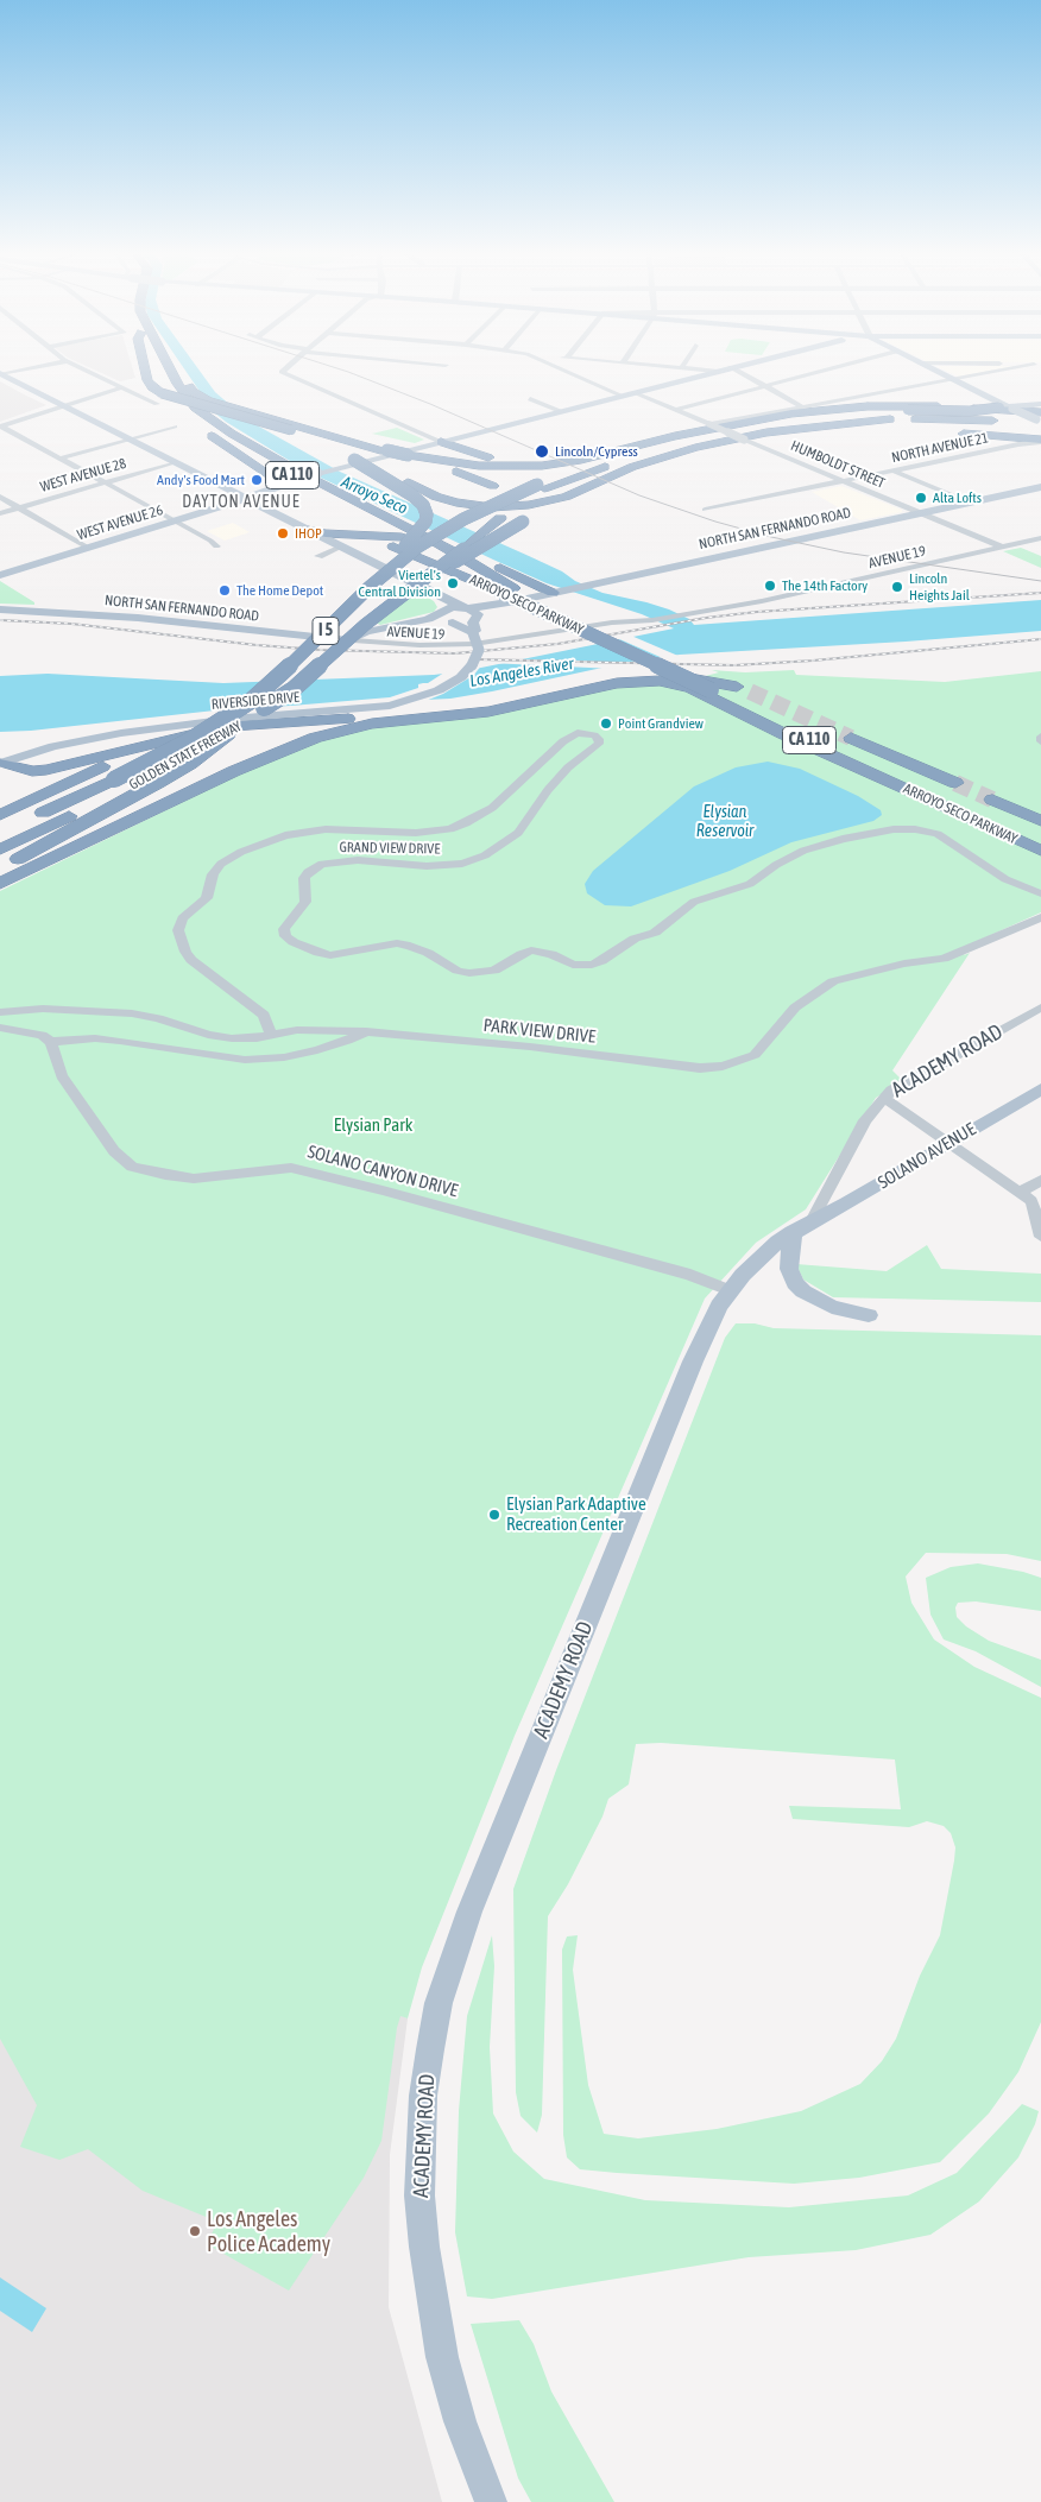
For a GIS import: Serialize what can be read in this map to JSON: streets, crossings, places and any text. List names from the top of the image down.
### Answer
{
  "streets": {
    "highway": [
      "CA 110",
      "ARROYO SECO PARKWAY",
      "I 5",
      "GOLDEN STATE FREEWAY"
    ],
    "main road": [
      "WEST AVENUE 26",
      "NORTH SAN FERNANDO ROAD",
      "RIVERSIDE DRIVE",
      "ACADEMY ROAD",
      "SOLANO AVENUE"
    ],
    "street": [
      "NORTH AVENUE 21",
      "HUMBOLDT STREET",
      "WEST AVENUE 28",
      "AVENUE 19",
      "GRAND VIEW DRIVE",
      "PARK VIEW DRIVE",
      "SOLANO CANYON DRIVE"
    ]
  },
  "crossings": [
    ["NORTH AVENUE 21", "HUMBOLDT STREET"],
    ["HUMBOLDT STREET", "NORTH SAN FERNANDO ROAD"],
    ["HUMBOLDT STREET", "AVENUE 19"],
    ["HUMBOLDT STREET", "GOLDEN STATE FREEWAY"],
    ["NORTH SAN FERNANDO ROAD", "AVENUE 19"],
    ["NORTH SAN FERNANDO ROAD", "ARROYO SECO PARKWAY"],
    ["NORTH SAN FERNANDO ROAD", "RIVERSIDE DRIVE"],
    ["PARK VIEW DRIVE", "SOLANO CANYON DRIVE"],
    ["ACADEMY ROAD", "SOLANO AVENUE"],
    ["ACADEMY ROAD", "SOLANO CANYON DRIVE"]
  ],
  "districts": ["DAYTON AVENUE"],
  "water": ["Arroyo Seco", "Los Angeles River", "Elysian Reservoir"],
  "parks": ["Elysian Park"],
  "places": [
    "Lincoln/Cypress",
    "Andy's Food Mart",
    "Alta Lofts",
    "IHOP",
    "Viertel's Central Division",
    "The 14th Factory",
    "Lincoln Heights Jail",
    "The Home Depot",
    "Point Grandview",
    "Elysian Park Adaptive Recreation Center",
    "Los Angeles Police Academy"
  ]
}
